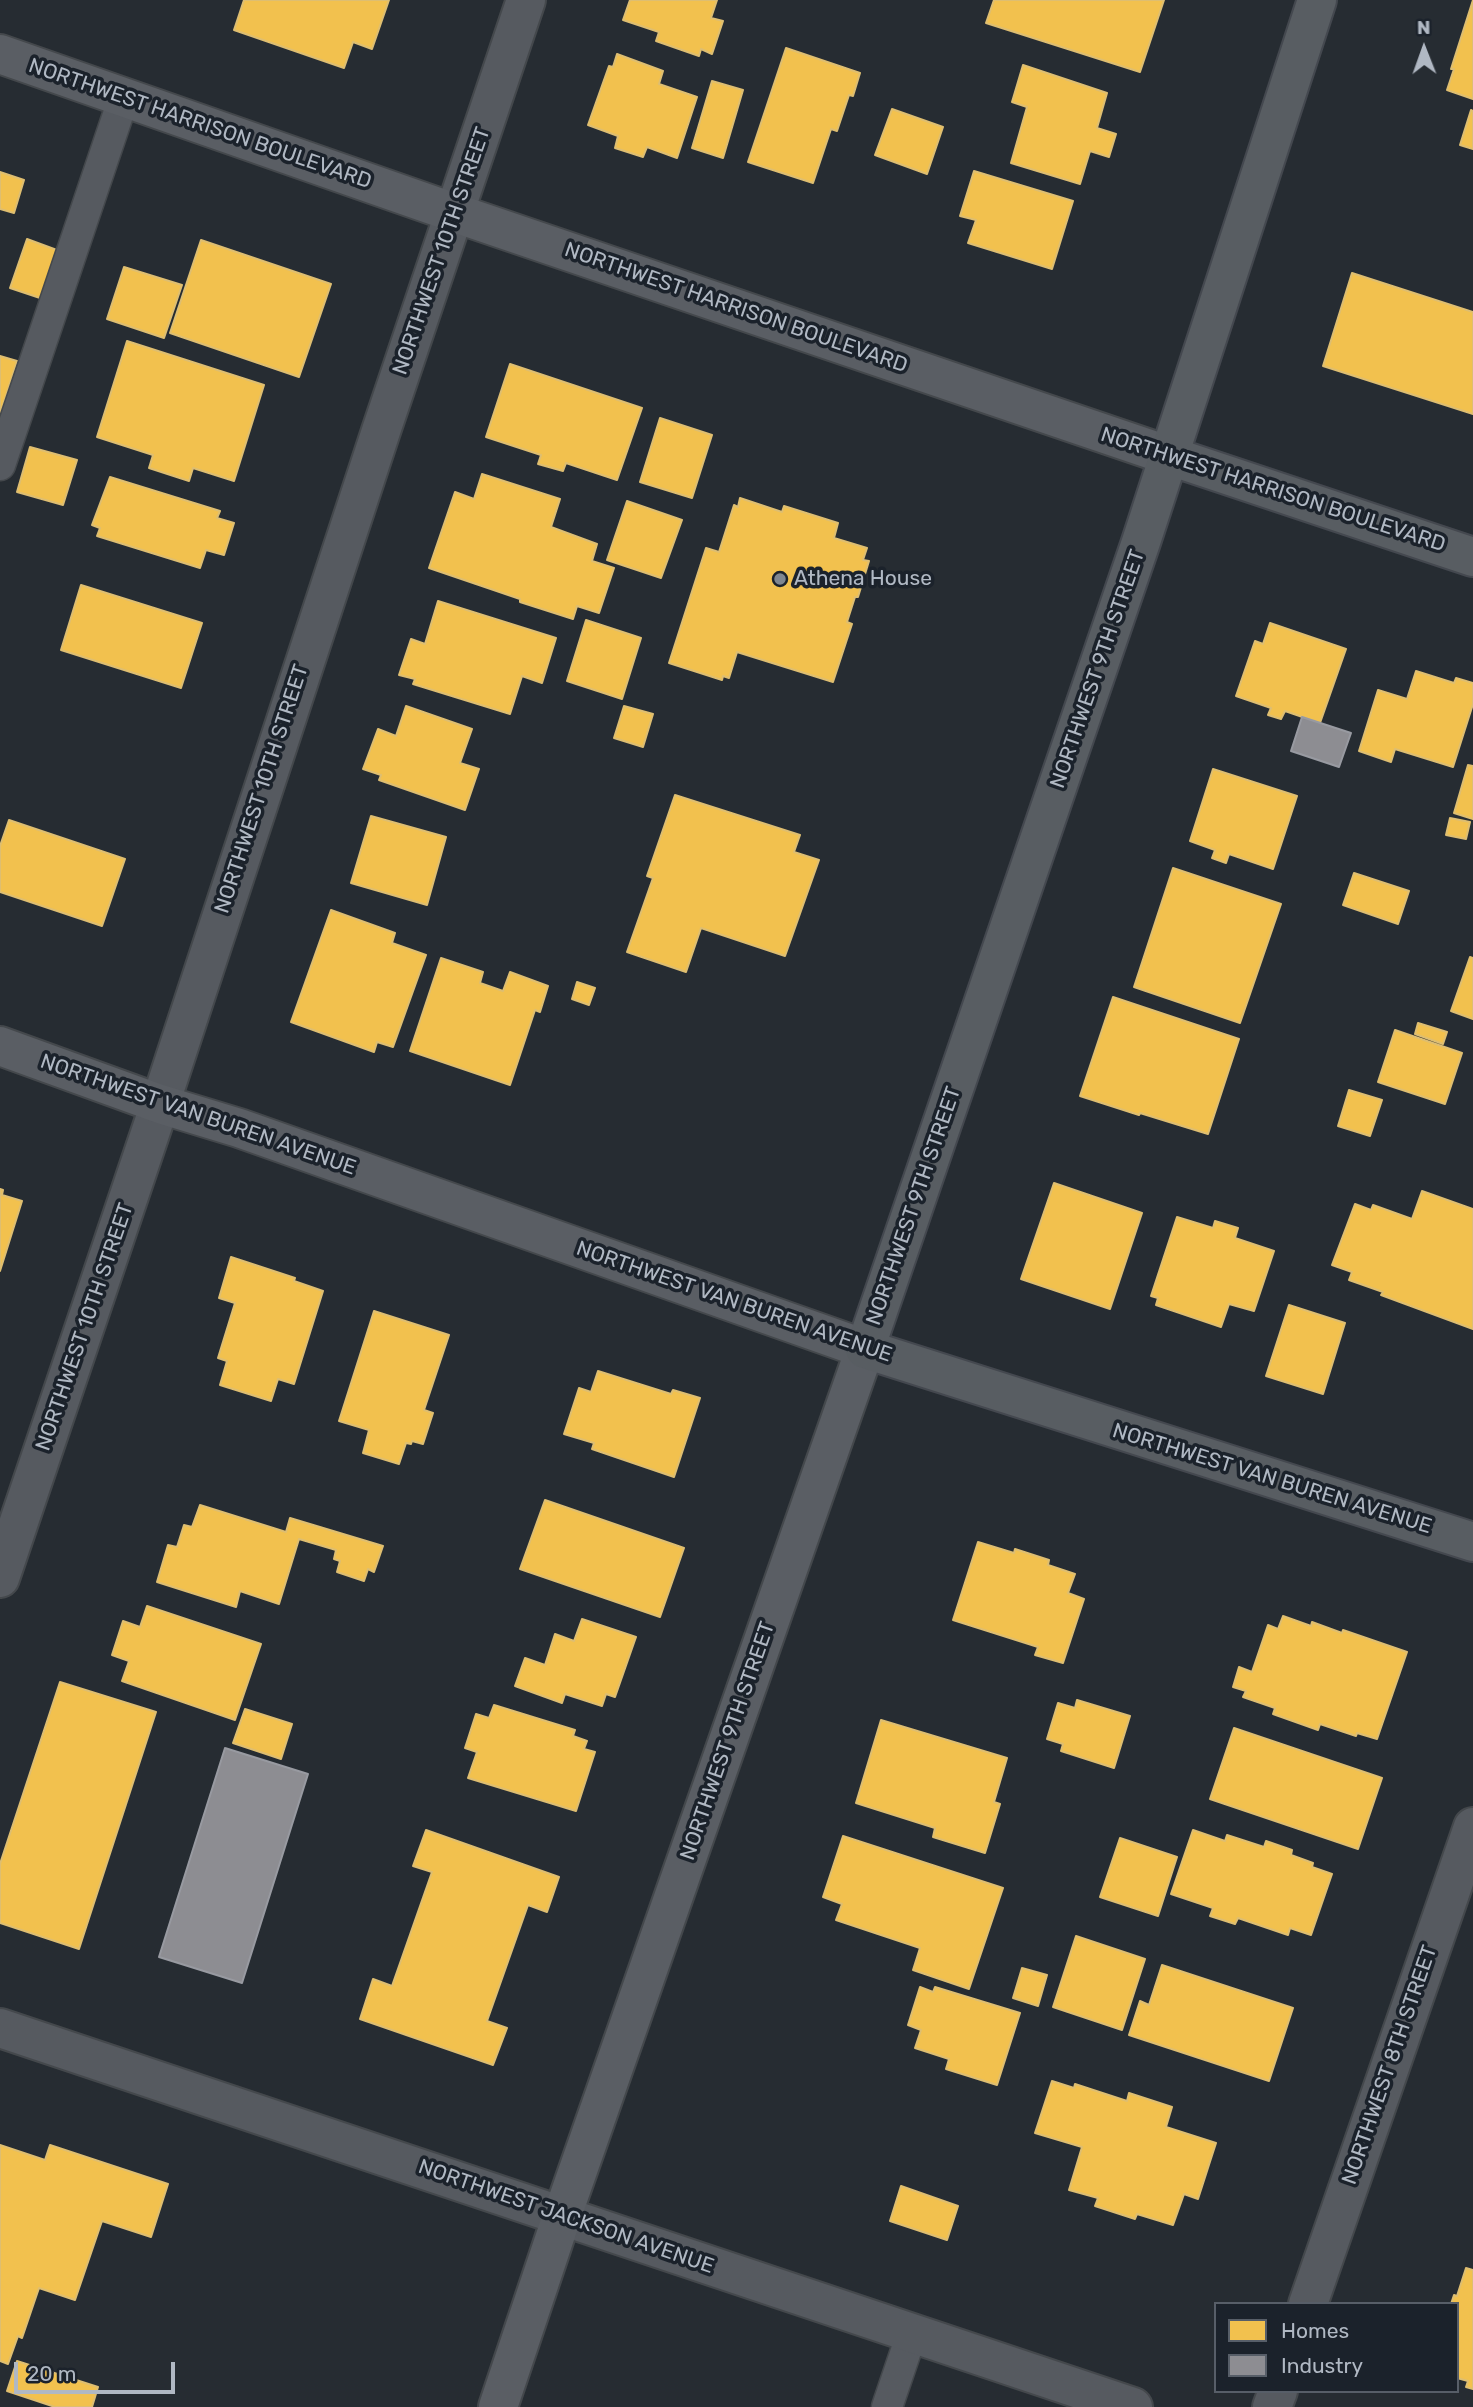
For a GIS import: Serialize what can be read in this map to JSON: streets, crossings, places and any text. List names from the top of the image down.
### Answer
{
  "streets": {
    "main road": ["NORTHWEST HARRISON BOULEVARD", "NORTHWEST 9TH STREET", "NORTHWEST VAN BUREN AVENUE"],
    "street": ["NORTHWEST 10TH STREET", "NORTHWEST 8TH STREET", "NORTHWEST JACKSON AVENUE"]
  },
  "crossings": [
    ["NORTHWEST HARRISON BOULEVARD", "NORTHWEST 10TH STREET"],
    ["NORTHWEST HARRISON BOULEVARD", "NORTHWEST 9TH STREET"],
    ["NORTHWEST 10TH STREET", "NORTHWEST VAN BUREN AVENUE"],
    ["NORTHWEST 9TH STREET", "NORTHWEST VAN BUREN AVENUE"],
    ["NORTHWEST 9TH STREET", "NORTHWEST JACKSON AVENUE"]
  ],
  "places": ["Athena House"],
  "legend": ["Homes", "Industry"],
  "scale_bar": "20 m",
  "north": "top"
}
